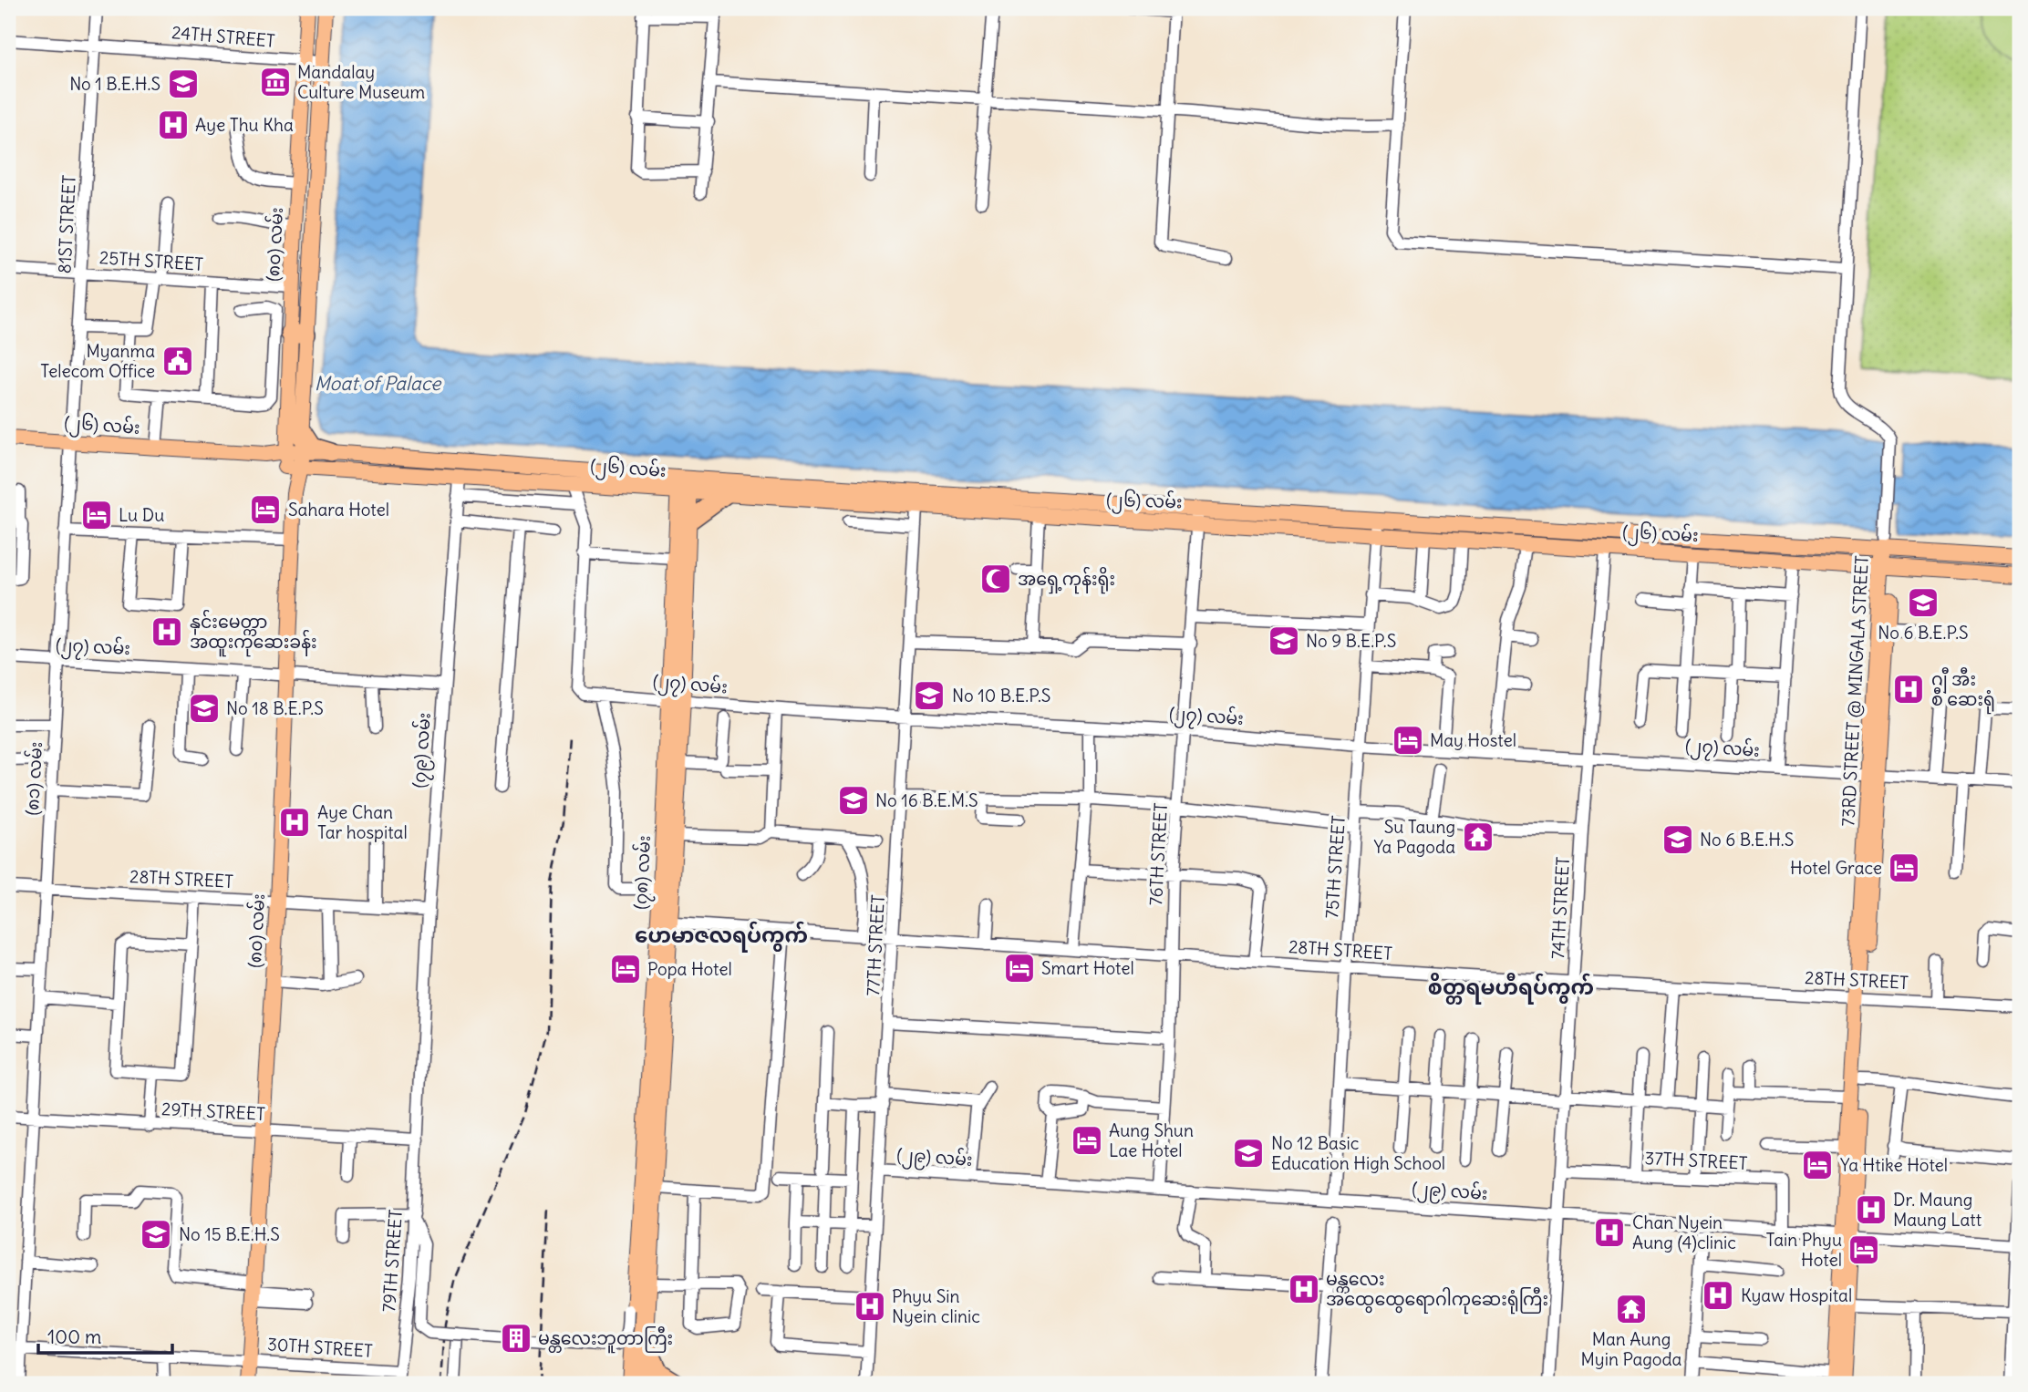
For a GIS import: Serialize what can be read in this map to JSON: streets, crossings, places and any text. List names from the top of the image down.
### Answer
{
  "streets": {
    "main road": [
      "(၈၀) လမ်း",
      "(၂၆) လမ်း",
      "73RD STREET @ MINGALA STREET",
      "(၇၈) လမ်း"
    ],
    "street": [
      "24TH STREET",
      "81ST STREET",
      "25TH STREET",
      "(၂၇) လမ်း",
      "(၇၉) လမ်း",
      "(၈၁) လမ်း",
      "76TH STREET",
      "75TH STREET",
      "28TH STREET",
      "74TH STREET",
      "77TH STREET",
      "29TH STREET",
      "(၂၉) လမ်း",
      "37TH STREET",
      "79TH STREET",
      "30TH STREET"
    ]
  },
  "crossings": [
    ["24TH STREET", "81ST STREET"],
    ["24TH STREET", "(၈၀) လမ်း"],
    ["81ST STREET", "25TH STREET"],
    ["81ST STREET", "(၂၆) လမ်း"],
    ["81ST STREET", "(၈၁) လမ်း"],
    ["(၈၀) လမ်း", "25TH STREET"],
    ["(၈၀) လမ်း", "(၂၆) လမ်း"],
    ["(၈၀) လမ်း", "(၂၇) လမ်း"],
    ["(၈၀) လမ်း", "28TH STREET"],
    ["(၈၀) လမ်း", "29TH STREET"],
    ["(၈၀) လမ်း", "30TH STREET"],
    ["(၂၆) လမ်း", "73RD STREET @ MINGALA STREET"],
    ["(၂၆) လမ်း", "(၇၉) လမ်း"],
    ["(၂၆) လမ်း", "(၈၁) လမ်း"],
    ["(၂၆) လမ်း", "76TH STREET"],
    ["(၂၆) လမ်း", "75TH STREET"],
    ["(၂၆) လမ်း", "(၇၈) လမ်း"],
    ["(၂၆) လမ်း", "74TH STREET"],
    ["(၂၆) လမ်း", "77TH STREET"],
    ["(၂၇) လမ်း", "73RD STREET @ MINGALA STREET"],
    ["(၂၇) လမ်း", "(၇၉) လမ်း"],
    ["(၂၇) လမ်း", "(၈၁) လမ်း"],
    ["(၂၇) လမ်း", "76TH STREET"],
    ["(၂၇) လမ်း", "75TH STREET"],
    ["(၂၇) လမ်း", "(၇၈) လမ်း"],
    ["(၂၇) လမ်း", "74TH STREET"],
    ["(၂၇) လမ်း", "77TH STREET"],
    ["73RD STREET @ MINGALA STREET", "28TH STREET"],
    ["73RD STREET @ MINGALA STREET", "(၂၉) လမ်း"],
    ["(၇၉) လမ်း", "28TH STREET"],
    ["(၇၉) လမ်း", "29TH STREET"],
    ["(၇၉) လမ်း", "79TH STREET"],
    ["(၈၁) လမ်း", "28TH STREET"],
    ["(၈၁) လမ်း", "29TH STREET"],
    ["(၈၁) လမ်း", "30TH STREET"],
    ["76TH STREET", "28TH STREET"],
    ["76TH STREET", "(၂၉) လမ်း"],
    ["75TH STREET", "28TH STREET"],
    ["75TH STREET", "(၂၉) လမ်း"],
    ["(၇၈) လမ်း", "28TH STREET"],
    ["28TH STREET", "74TH STREET"],
    ["28TH STREET", "77TH STREET"],
    ["74TH STREET", "(၂၉) လမ်း"],
    ["74TH STREET", "37TH STREET"],
    ["77TH STREET", "(၂၉) လမ်း"],
    ["29TH STREET", "79TH STREET"],
    ["(၂၉) လမ်း", "37TH STREET"],
    ["79TH STREET", "30TH STREET"]
  ],
  "districts": ["ဟေမာဇလရပ်ကွက်", "စိတ္တရမဟီရပ်ကွက်"],
  "water": ["Moat of Palace"],
  "places": {
    "museum": ["Mandalay Culture Museum"],
    "school or university": [
      "No 1 B.E.H.S",
      "No 6 B.E.P.S",
      "No 9 B.E.P.S",
      "No 10 B.E.P.S",
      "No 18 B.E.P.S",
      "No 16 B.E.M.S",
      "No 6 B.E.H.S",
      "No 12 Basic Education High School",
      "No 15 B.E.H.S"
    ],
    "hospital": [
      "Aye Thu Kha",
      "နှင်းမေတ္တာ အထူးကုဆေးခန်း",
      "ဂျီ အီး စီ ဆေးရုံ",
      "Aye Chan Tar hospital",
      "Dr. Maung Maung Latt",
      "Chan Nyein Aung (4)clinic",
      "မန္တလေး အထွေထွေရောဂါကုဆေးရုံကြီး",
      "Kyaw Hospital",
      "Phyu Sin Nyein clinic"
    ],
    "public building": ["Myanma Telecom Office"],
    "hotel": [
      "Sahara Hotel",
      "Lu Du",
      "May Hostel",
      "Hotel Grace",
      "Smart Hotel",
      "Popa Hotel",
      "Aung Shun Lae Hotel",
      "Ya Htike Hotel",
      "Tain Phyu Hotel"
    ],
    "mosque": ["အရှေ့ကုန်းရိုး"],
    "temple": ["Su Taung Ya Pagoda", "Man Aung Myin Pagoda"],
    "building": ["မန္တလေးဘူတာကြီး"]
  },
  "scale_bar": "100 m"
}
